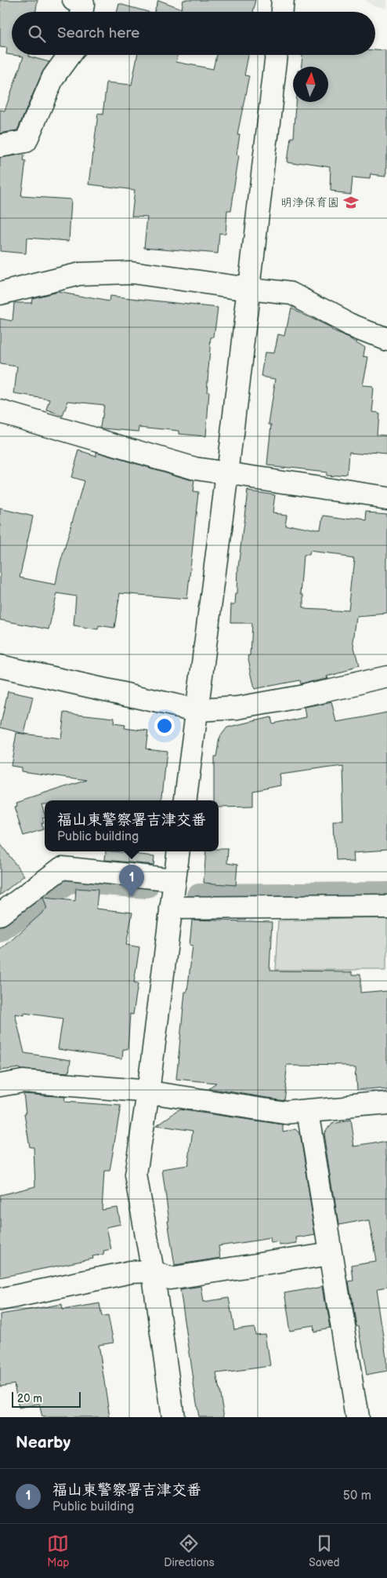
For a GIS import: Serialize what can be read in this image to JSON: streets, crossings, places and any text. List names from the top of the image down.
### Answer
{
  "places": {
    "school or university": ["明浄保育園"]
  },
  "scale_bar": "20 m",
  "north": "top",
  "page": {
    "search": "Search here",
    "popup": ["福山東警察署吉津交番", "Public building"],
    "pins": "1",
    "scale": "20 m",
    "heading": "Nearby",
    "list": [
      {
        "mark": "1",
        "name": "福山東警察署吉津交番",
        "note": "Public building",
        "value": "50 m"
      }
    ],
    "nav": ["Map", "Directions", "Saved"]
  }
}
